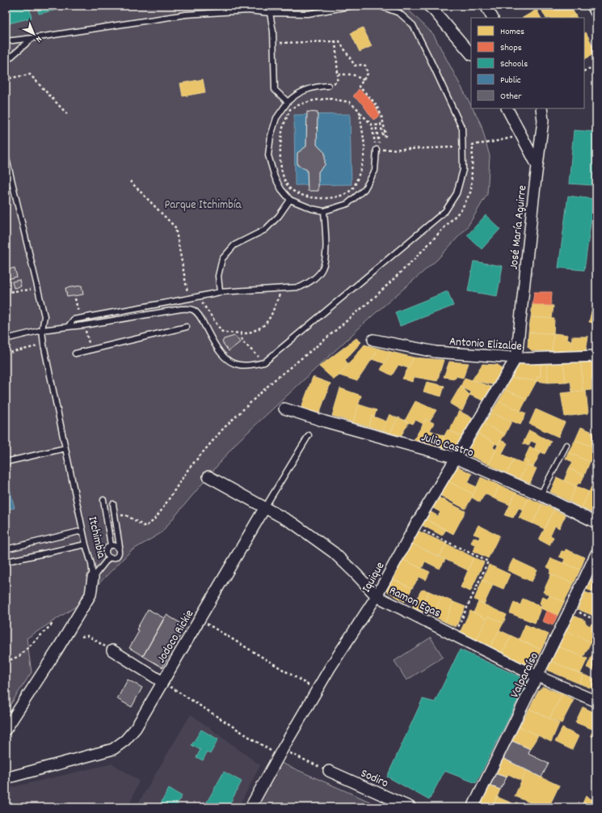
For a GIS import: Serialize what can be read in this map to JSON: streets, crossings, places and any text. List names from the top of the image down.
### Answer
{
  "streets": {
    "street": [
      "José María Aguirre",
      "Antonio Elizalde",
      "Julio Castro",
      "Itchimbia",
      "Iquique",
      "Ramon Egas",
      "Jodoco Rickie",
      "Valparaíso",
      "Sodiro"
    ]
  },
  "crossings": [
    ["José María Aguirre", "Antonio Elizalde"],
    ["José María Aguirre", "Iquique"],
    ["Antonio Elizalde", "Iquique"],
    ["Julio Castro", "Iquique"],
    ["Iquique", "Ramon Egas"],
    ["Ramon Egas", "Jodoco Rickie"],
    ["Ramon Egas", "Valparaíso"]
  ],
  "parks": ["Parque Itchimbía"],
  "legend": [
    "Homes",
    "Shops",
    "Schools",
    "Public",
    "Other"
  ],
  "north": "bottom right"
}
